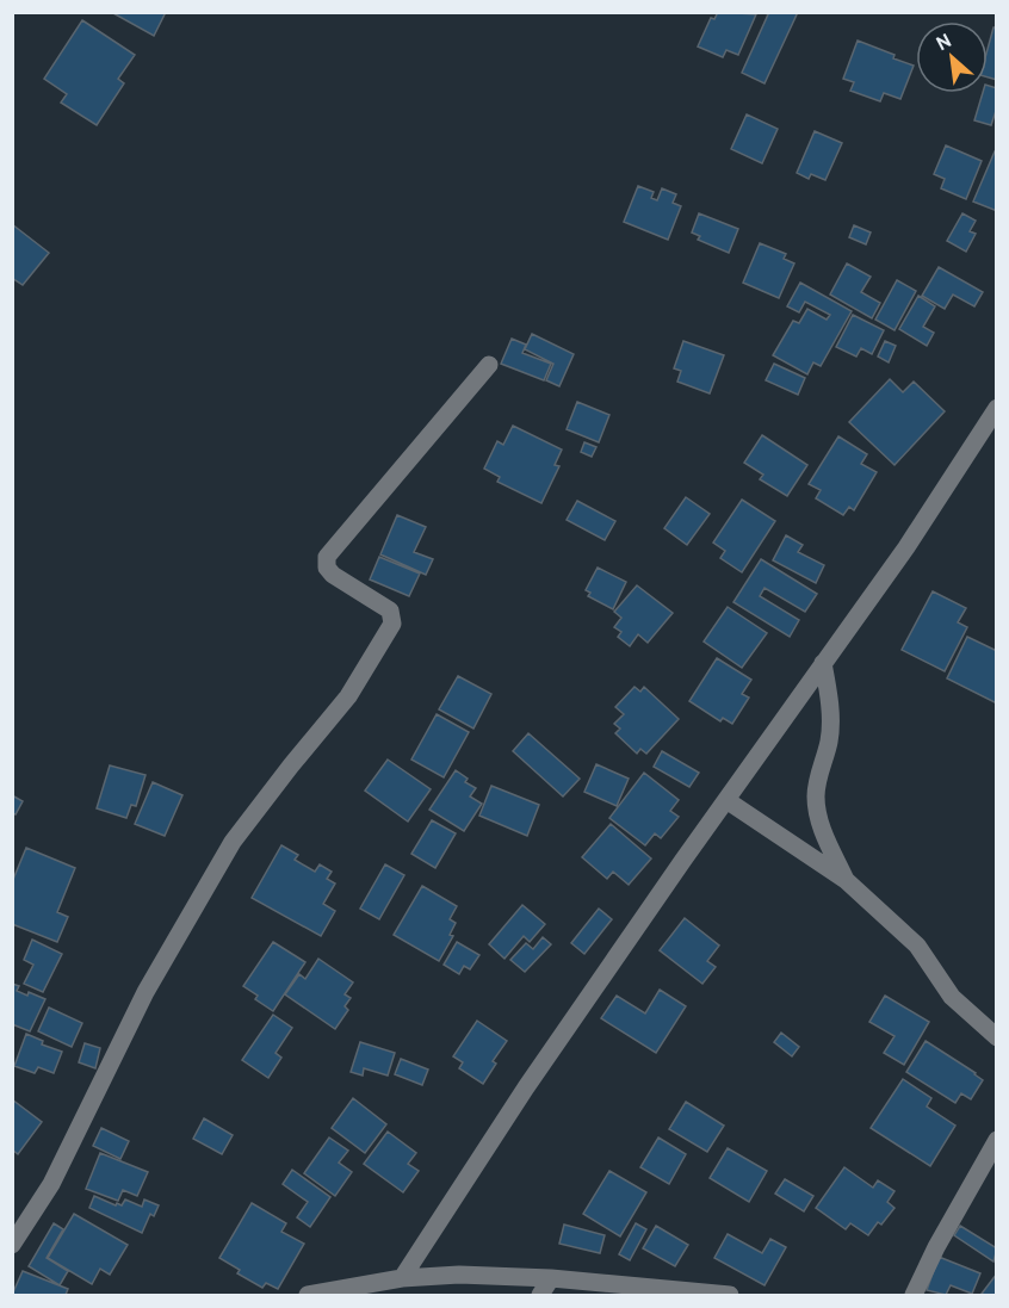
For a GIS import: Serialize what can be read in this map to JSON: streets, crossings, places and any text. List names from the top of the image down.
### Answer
{
  "north": "top left"
}
